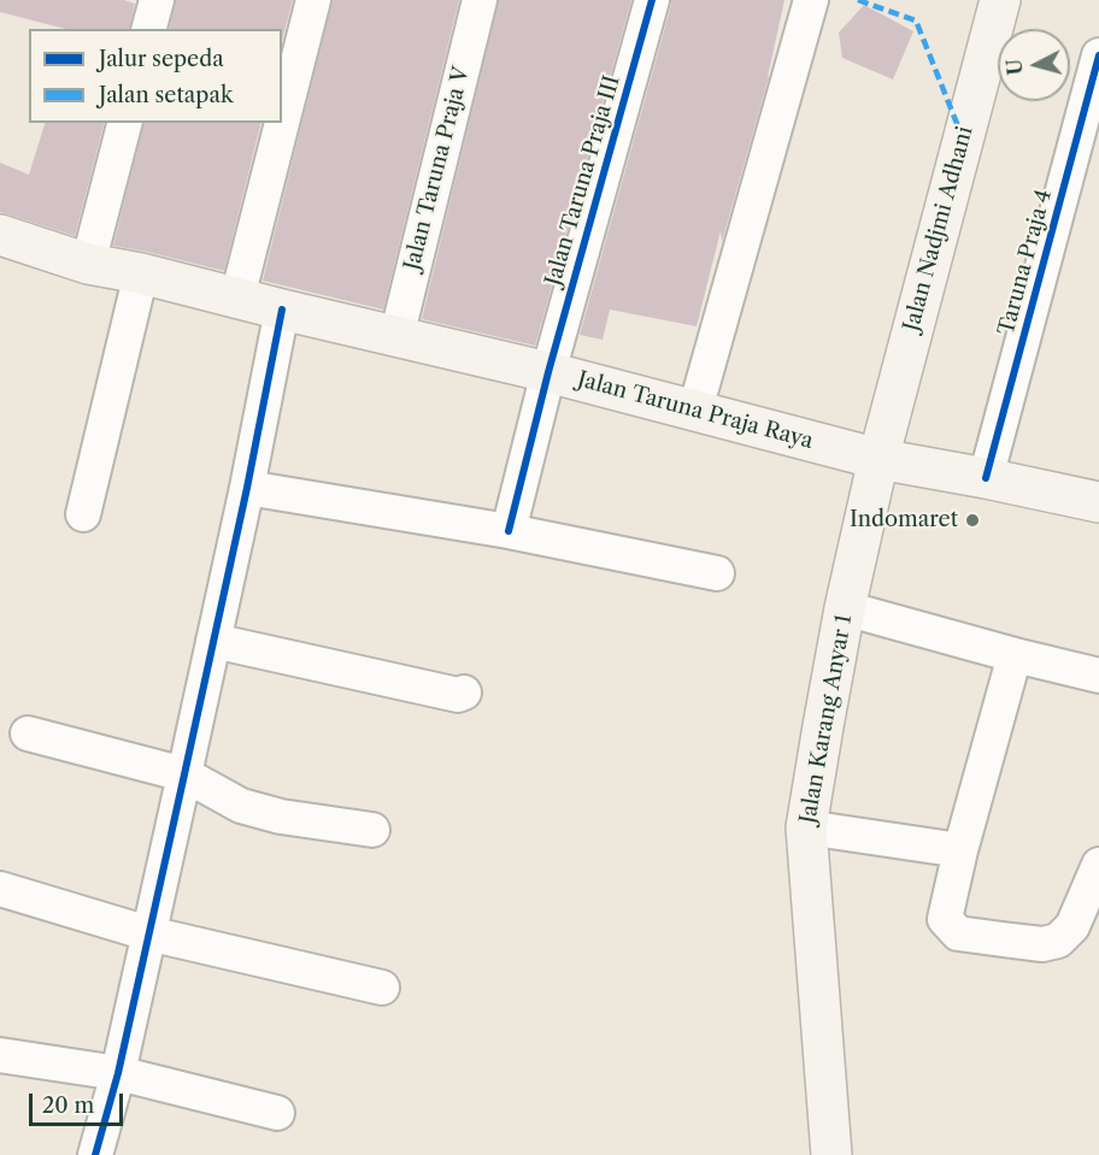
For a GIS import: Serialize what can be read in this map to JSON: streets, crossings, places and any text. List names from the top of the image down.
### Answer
{
  "streets": {
    "main road": ["Jalan Nadjmi Adhani", "Jalan Taruna Praja Raya", "Jalan Karang Anyar 1"],
    "street": ["Jalan Taruna Praja V", "Jalan Taruna Praja III", "Taruna Praja 4"]
  },
  "crossings": [
    ["Jalan Taruna Praja V", "Jalan Taruna Praja Raya"],
    ["Jalan Taruna Praja III", "Jalan Taruna Praja Raya"],
    ["Jalan Nadjmi Adhani", "Jalan Taruna Praja Raya"],
    ["Jalan Nadjmi Adhani", "Jalan Karang Anyar 1"],
    ["Taruna Praja 4", "Jalan Taruna Praja Raya"],
    ["Jalan Taruna Praja Raya", "Jalan Karang Anyar 1"]
  ],
  "places": ["Indomaret"],
  "legend": ["Jalur sepeda", "Jalan setapak"],
  "scale_bar": "20 m",
  "north": "left"
}
